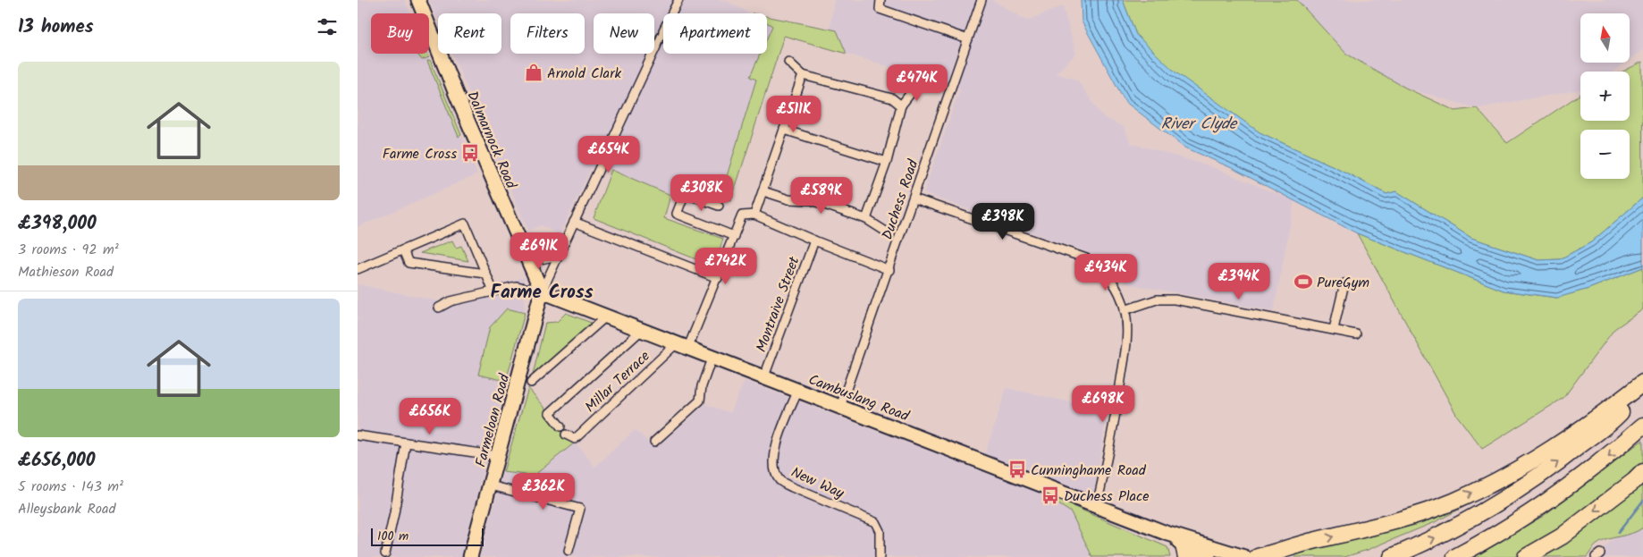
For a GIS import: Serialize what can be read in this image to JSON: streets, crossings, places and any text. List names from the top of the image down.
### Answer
{
  "streets": {
    "main road": ["Dalmarnock Road", "Cambuslang Road", "Farmeloan Road"],
    "street": [
      "Duchess Road",
      "Montraive Street",
      "Millar Terrace",
      "New Way"
    ]
  },
  "crossings": [
    ["Dalmarnock Road", "Cambuslang Road"],
    ["Dalmarnock Road", "Farmeloan Road"],
    ["Duchess Road", "Cambuslang Road"],
    ["Montraive Street", "Cambuslang Road"],
    ["Millar Terrace", "Cambuslang Road"],
    ["Cambuslang Road", "Farmeloan Road"],
    ["Cambuslang Road", "New Way"]
  ],
  "districts": ["Farme Cross"],
  "water": ["River Clyde"],
  "places": {
    "shop": ["Arnold Clark"],
    "bus stop": ["Farme Cross", "Cunninghame Road", "Duchess Place"],
    "sports": ["PureGym"]
  },
  "scale_bar": "100 m",
  "north": "top",
  "page": {
    "heading": "13 homes",
    "map_buttons": ["+", "−"],
    "chip": [
      "Buy",
      "Rent",
      "Filters",
      "New",
      "Apartment"
    ],
    "list": [
      {
        "name": "£398,000",
        "note": "3 rooms · 92 m² · Mathieson Road"
      },
      {
        "name": "£656,000",
        "note": "5 rooms · 143 m² · Alleysbank Road"
      }
    ],
    "price": [
      "£474K",
      "£511K",
      "£654K",
      "£308K",
      "£589K",
      "£398K",
      "£691K",
      "£742K",
      "£434K",
      "£394K",
      "£698K",
      "£656K",
      "£362K"
    ],
    "scale": "100 m"
  }
}
